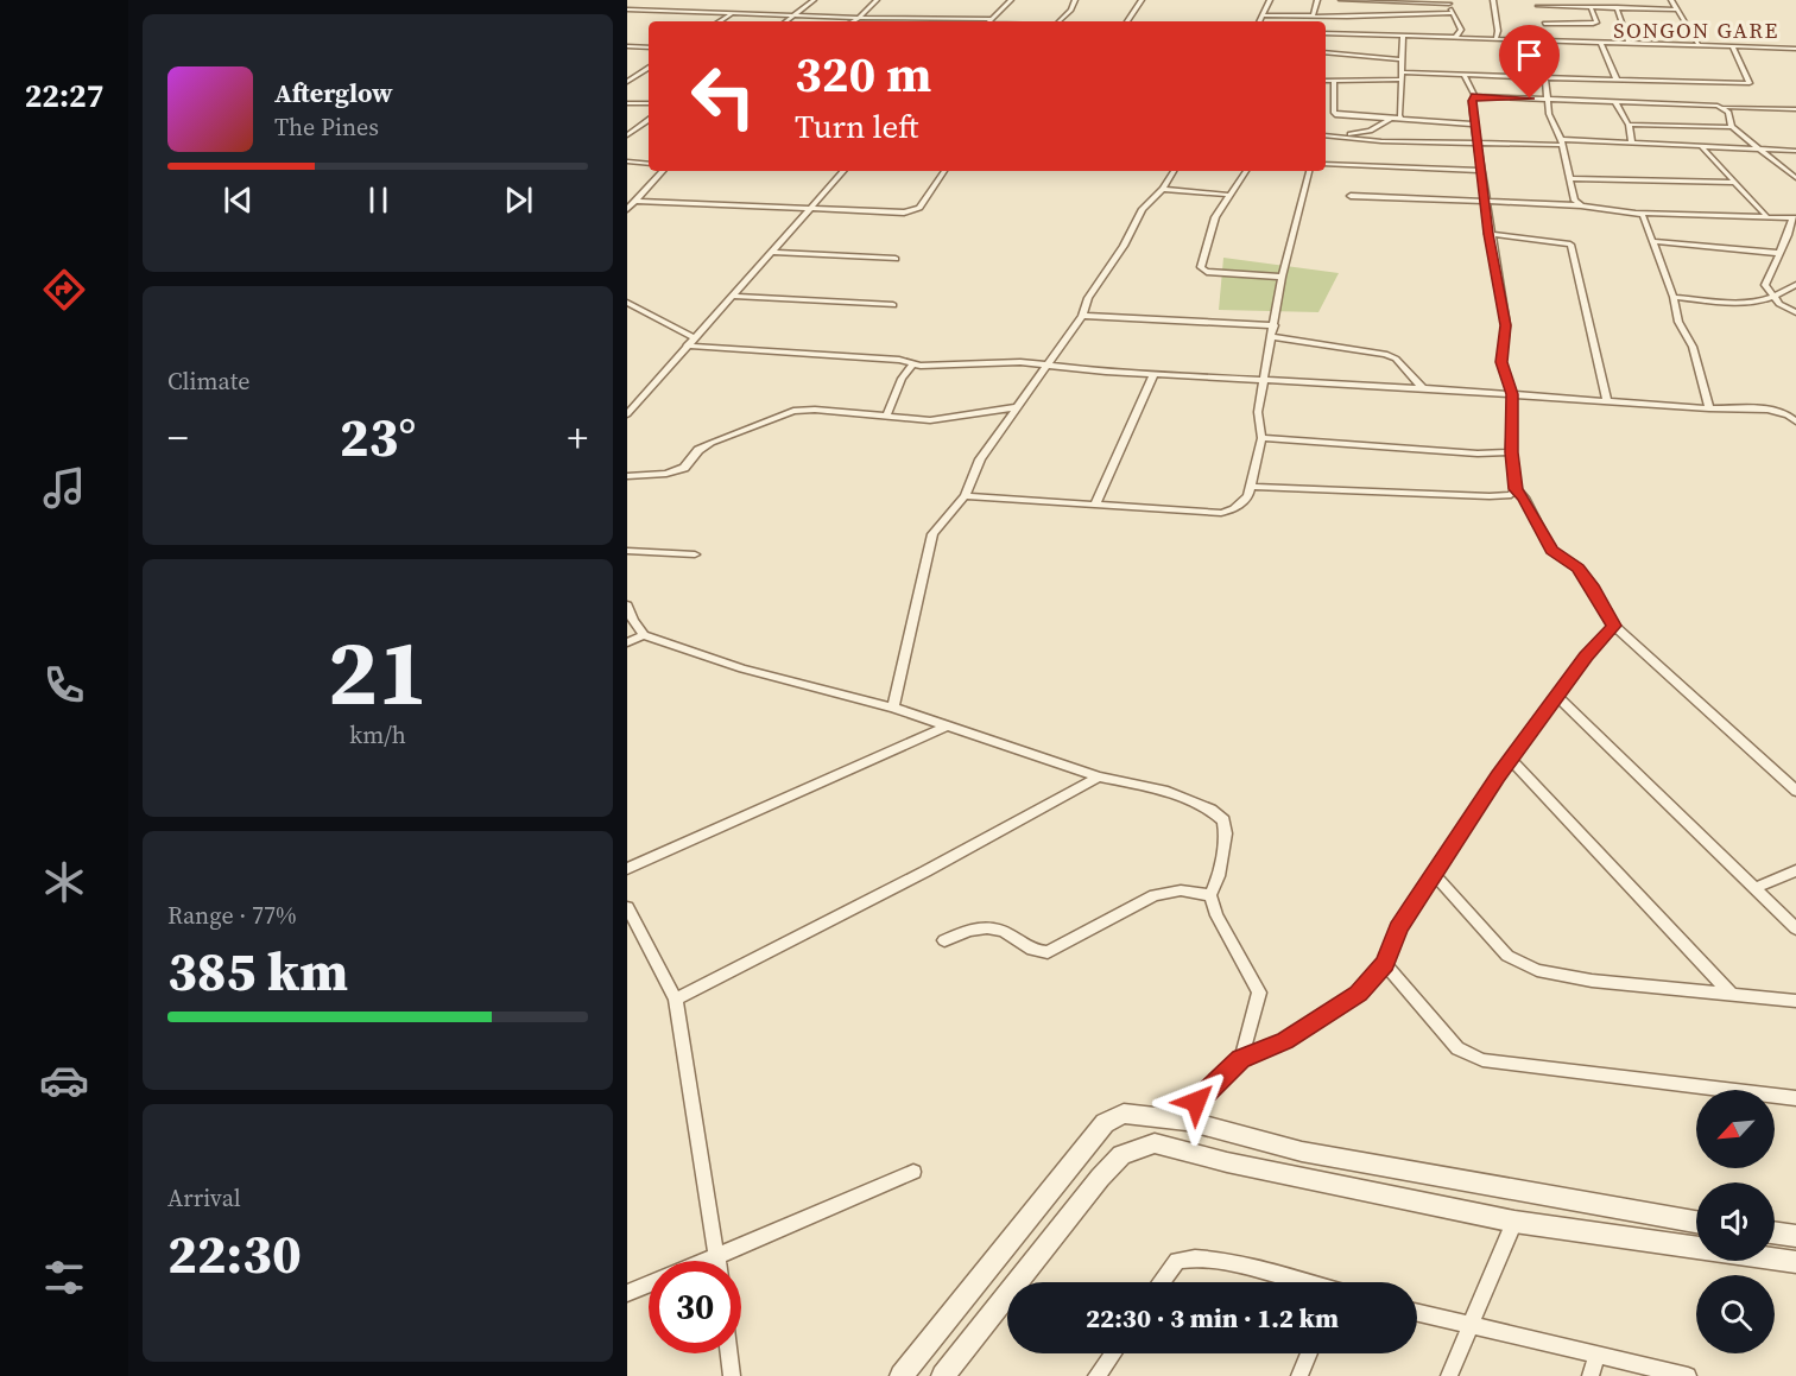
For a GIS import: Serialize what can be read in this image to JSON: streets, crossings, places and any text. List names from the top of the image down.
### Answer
{
  "districts": ["SONGON GARE"],
  "north": "bottom left",
  "page": {
    "tabs": "22:27",
    "turn": ["320 m", "Turn left"],
    "song": ["Afterglow", "The Pines"],
    "tile": [
      "Climate",
      ["21", "km/h"],
      ["Range · 77%", "385 km"],
      ["Arrival", "22:30"]
    ],
    "heat": ["−", "23°", "+"],
    "limit": "30",
    "trip": "22:30 · 3 min · 1.2 km"
  }
}
